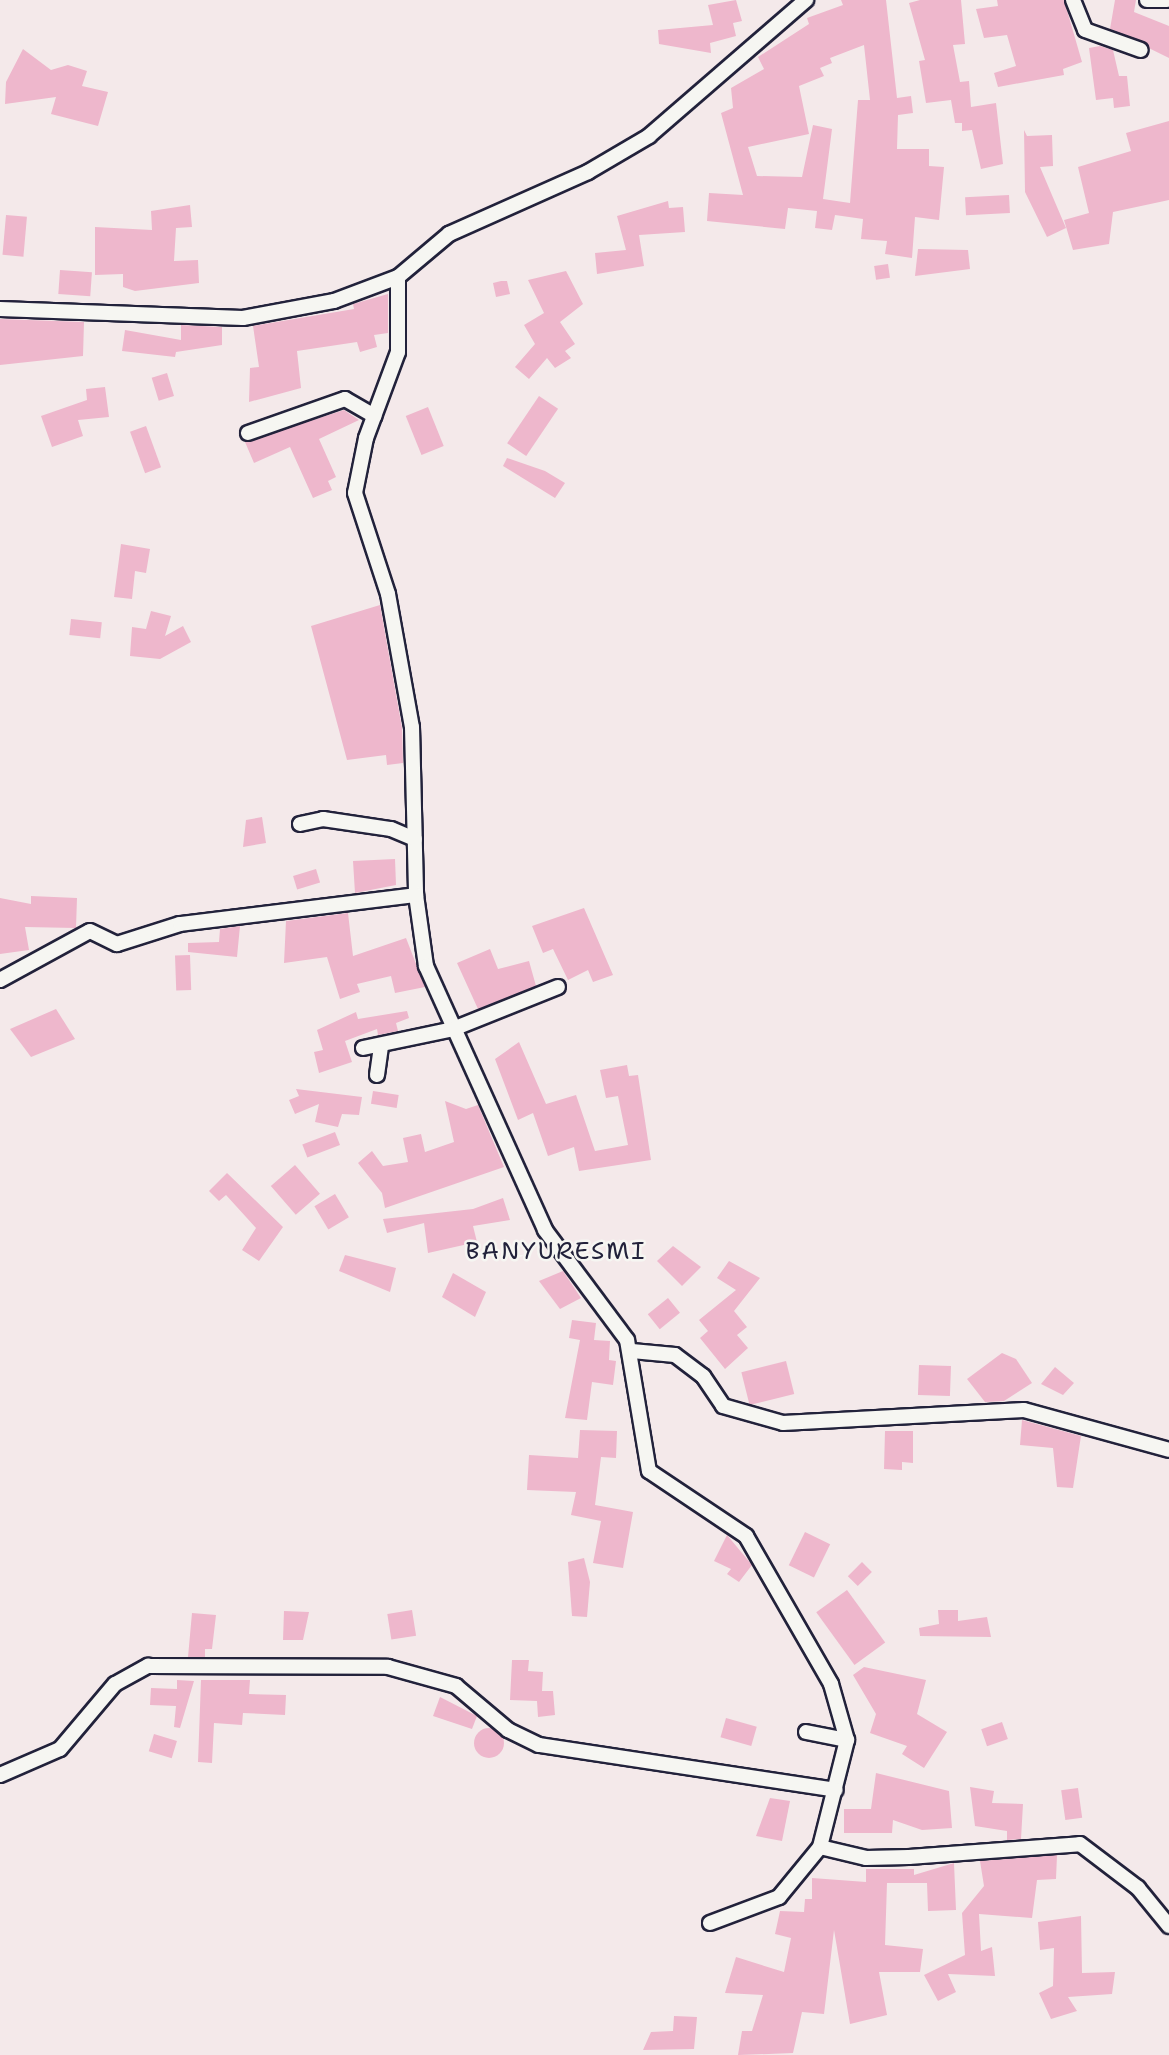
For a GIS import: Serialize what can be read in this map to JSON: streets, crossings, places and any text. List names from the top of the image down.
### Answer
{
  "districts": ["BANYURESMI"]
}
